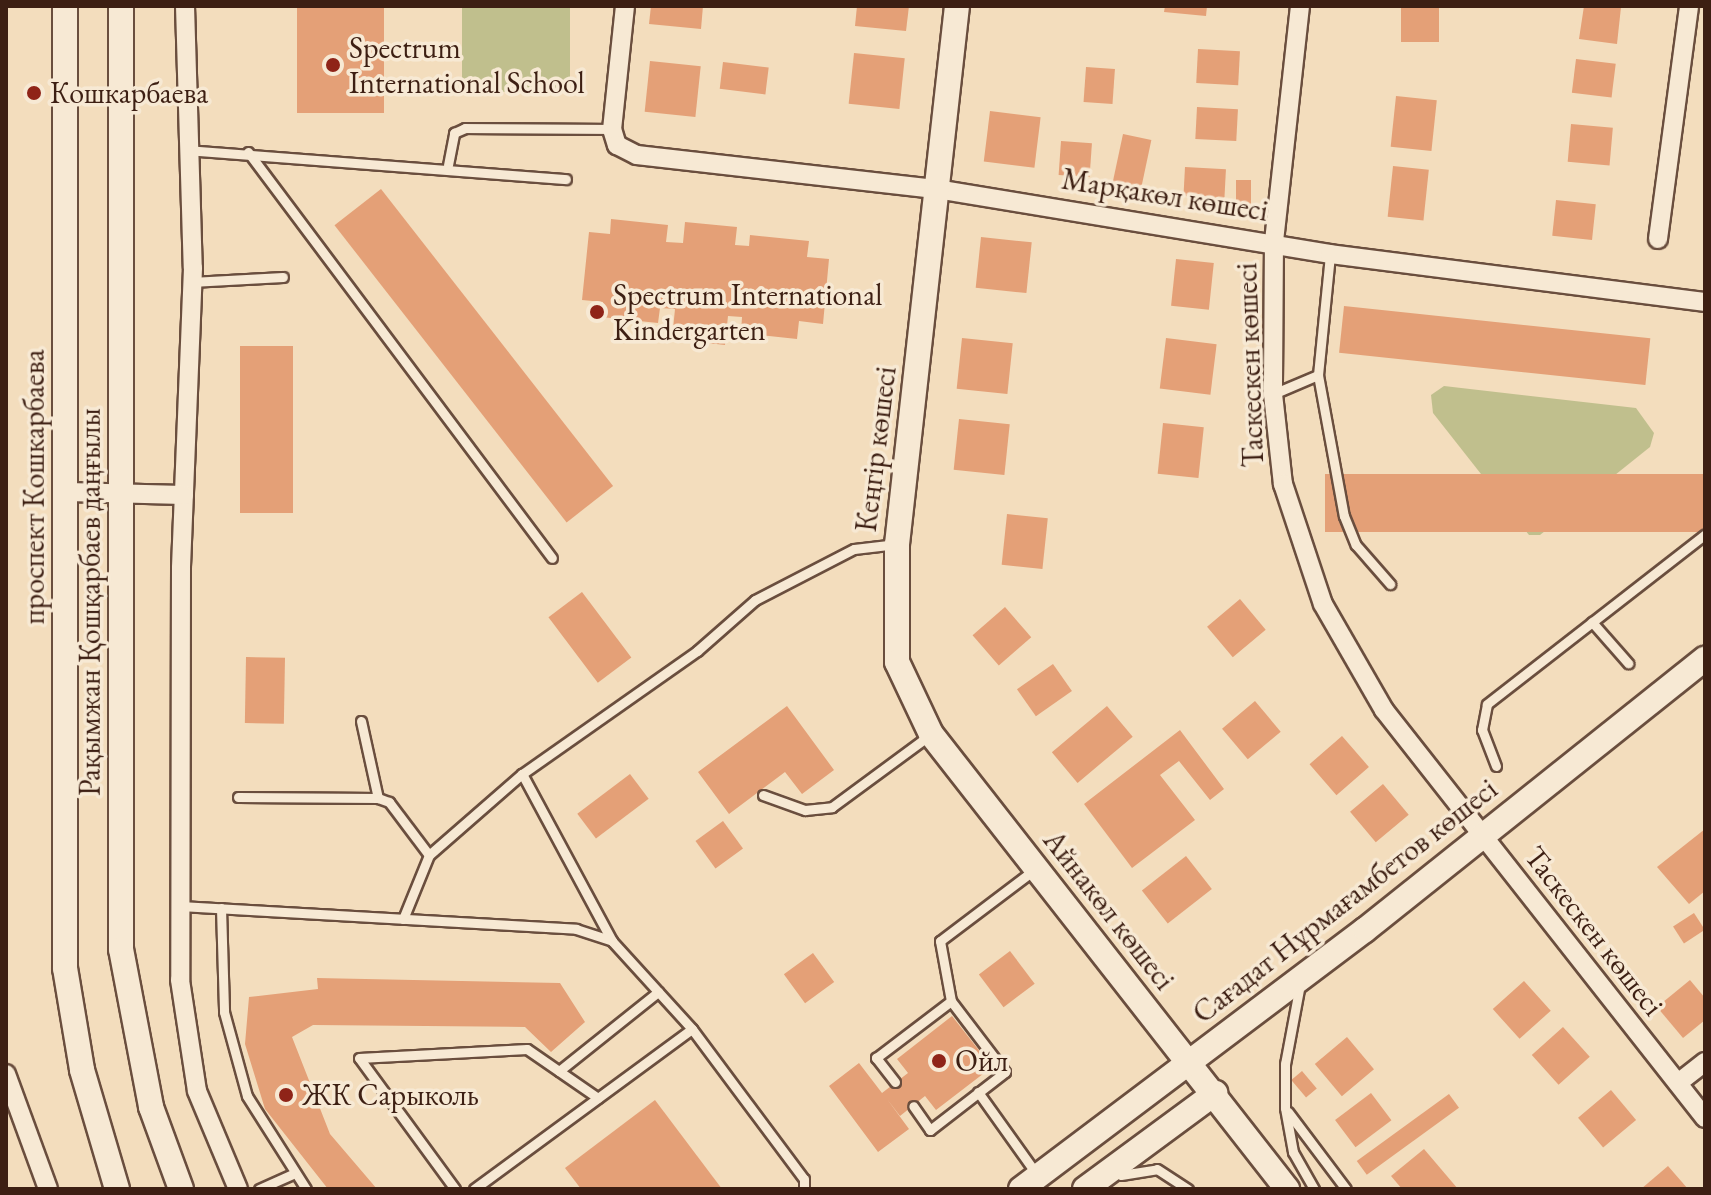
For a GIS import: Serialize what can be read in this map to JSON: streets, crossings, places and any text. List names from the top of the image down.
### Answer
{
  "streets": {
    "main road": [
      "Кеңгір көшесі",
      "проспект Кошкарбаева",
      "Рақымжан Қошқарбаев даңғылы",
      "Сағадат Нұрмағамбетов көшесі",
      "Айнакөл көшесі"
    ],
    "street": ["Марқакөл көшесі", "Таскескен көшесі"]
  },
  "crossings": [
    ["Марқакөл көшесі", "Таскескен көшесі"],
    ["Марқакөл көшесі", "Кеңгір көшесі"],
    ["Таскескен көшесі", "Сағадат Нұрмағамбетов көшесі"],
    ["Кеңгір көшесі", "Айнакөл көшесі"],
    ["Сағадат Нұрмағамбетов көшесі", "Айнакөл көшесі"]
  ],
  "places": [
    "Spectrum International School",
    "Кошкарбаева",
    "Spectrum International Kindergarten",
    "Ойл",
    "ЖК Сарыколь"
  ]
}
